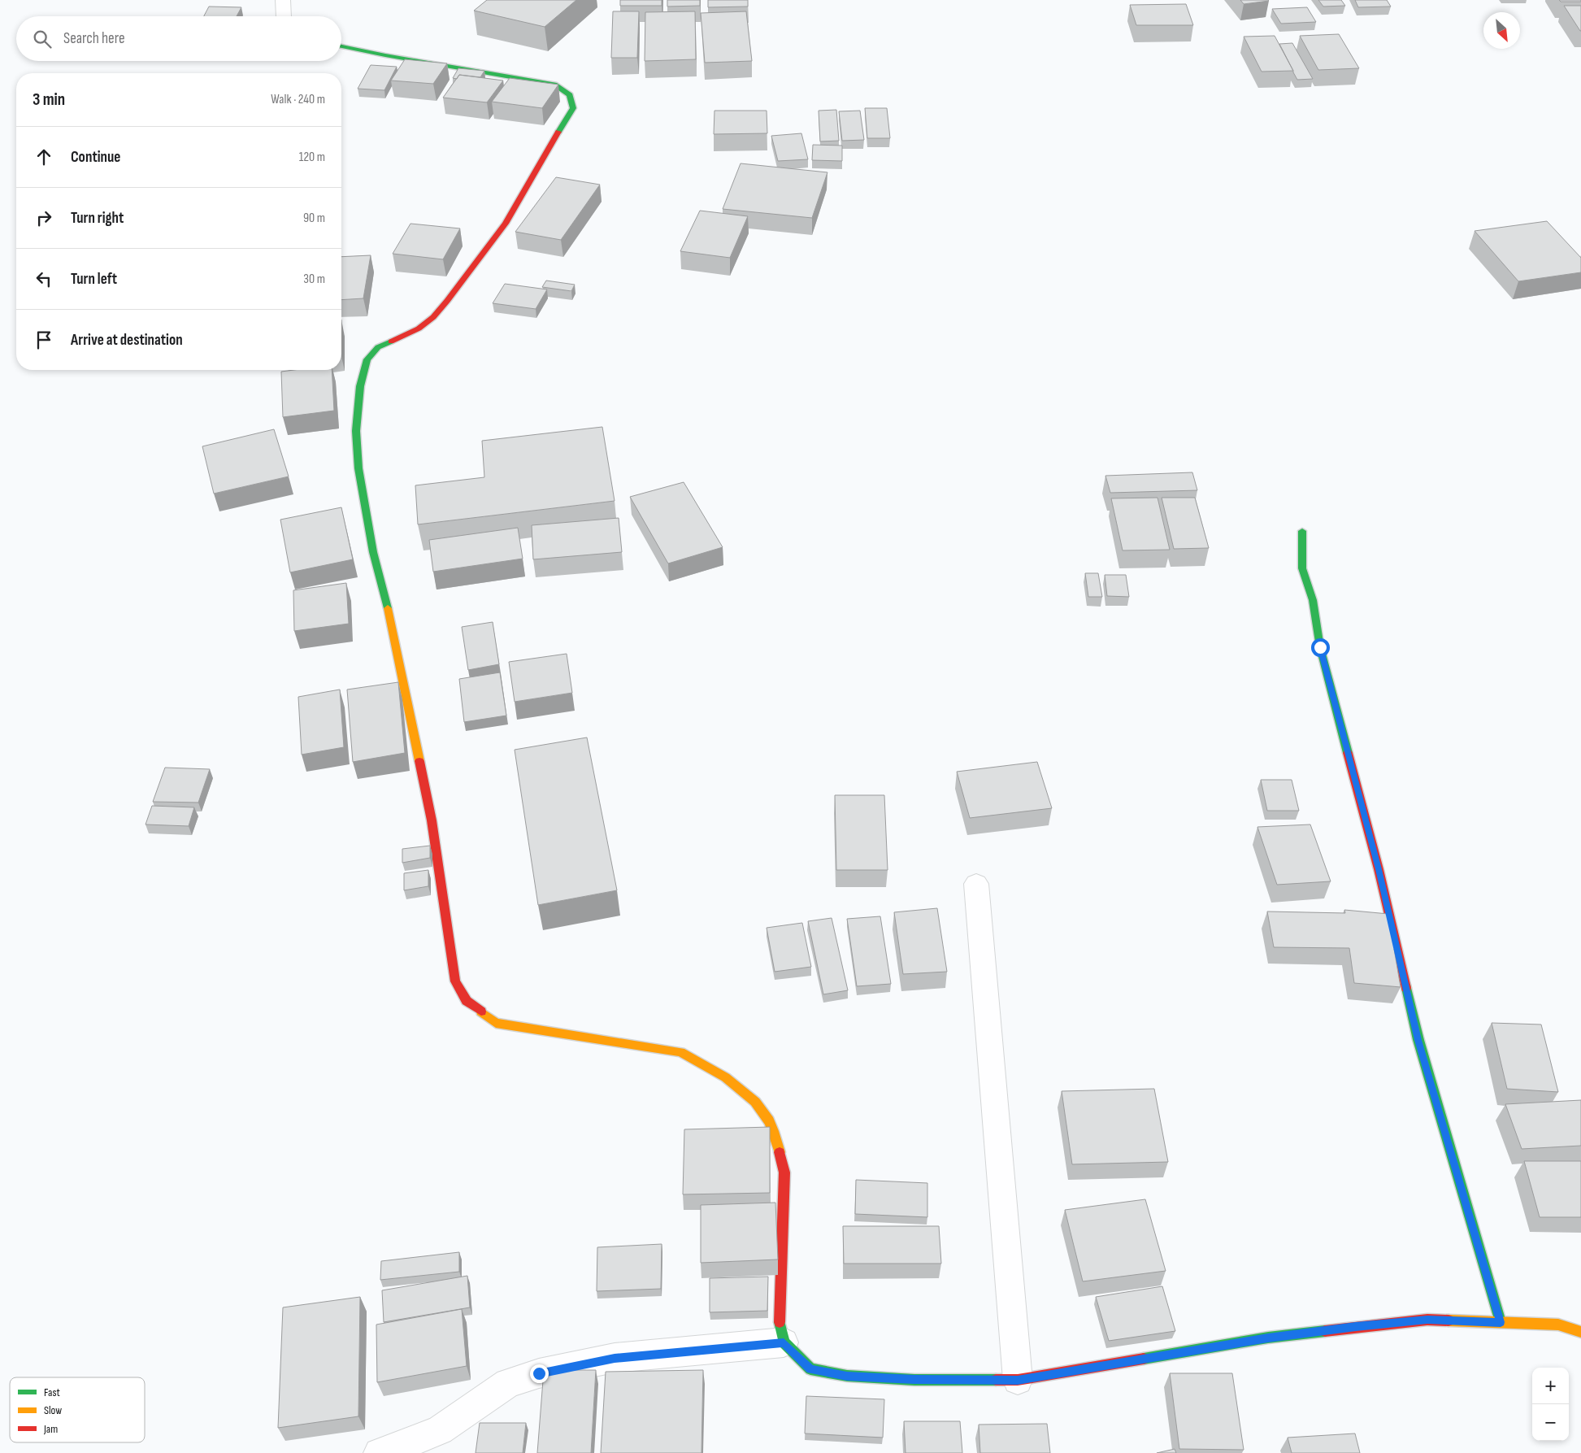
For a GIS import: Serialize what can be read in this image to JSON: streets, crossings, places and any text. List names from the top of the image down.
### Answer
{
  "legend": ["Fast", "Slow", "Jam"],
  "north": "bottom right",
  "page": {
    "search": "Search here",
    "heading": ["3 min", "Walk · 240 m"],
    "list": [
      ["Continue", "120 m"],
      ["Turn right", "90 m"],
      ["Turn left", "30 m"],
      "Arrive at destination"
    ],
    "map_buttons": ["+", "−"]
  }
}
